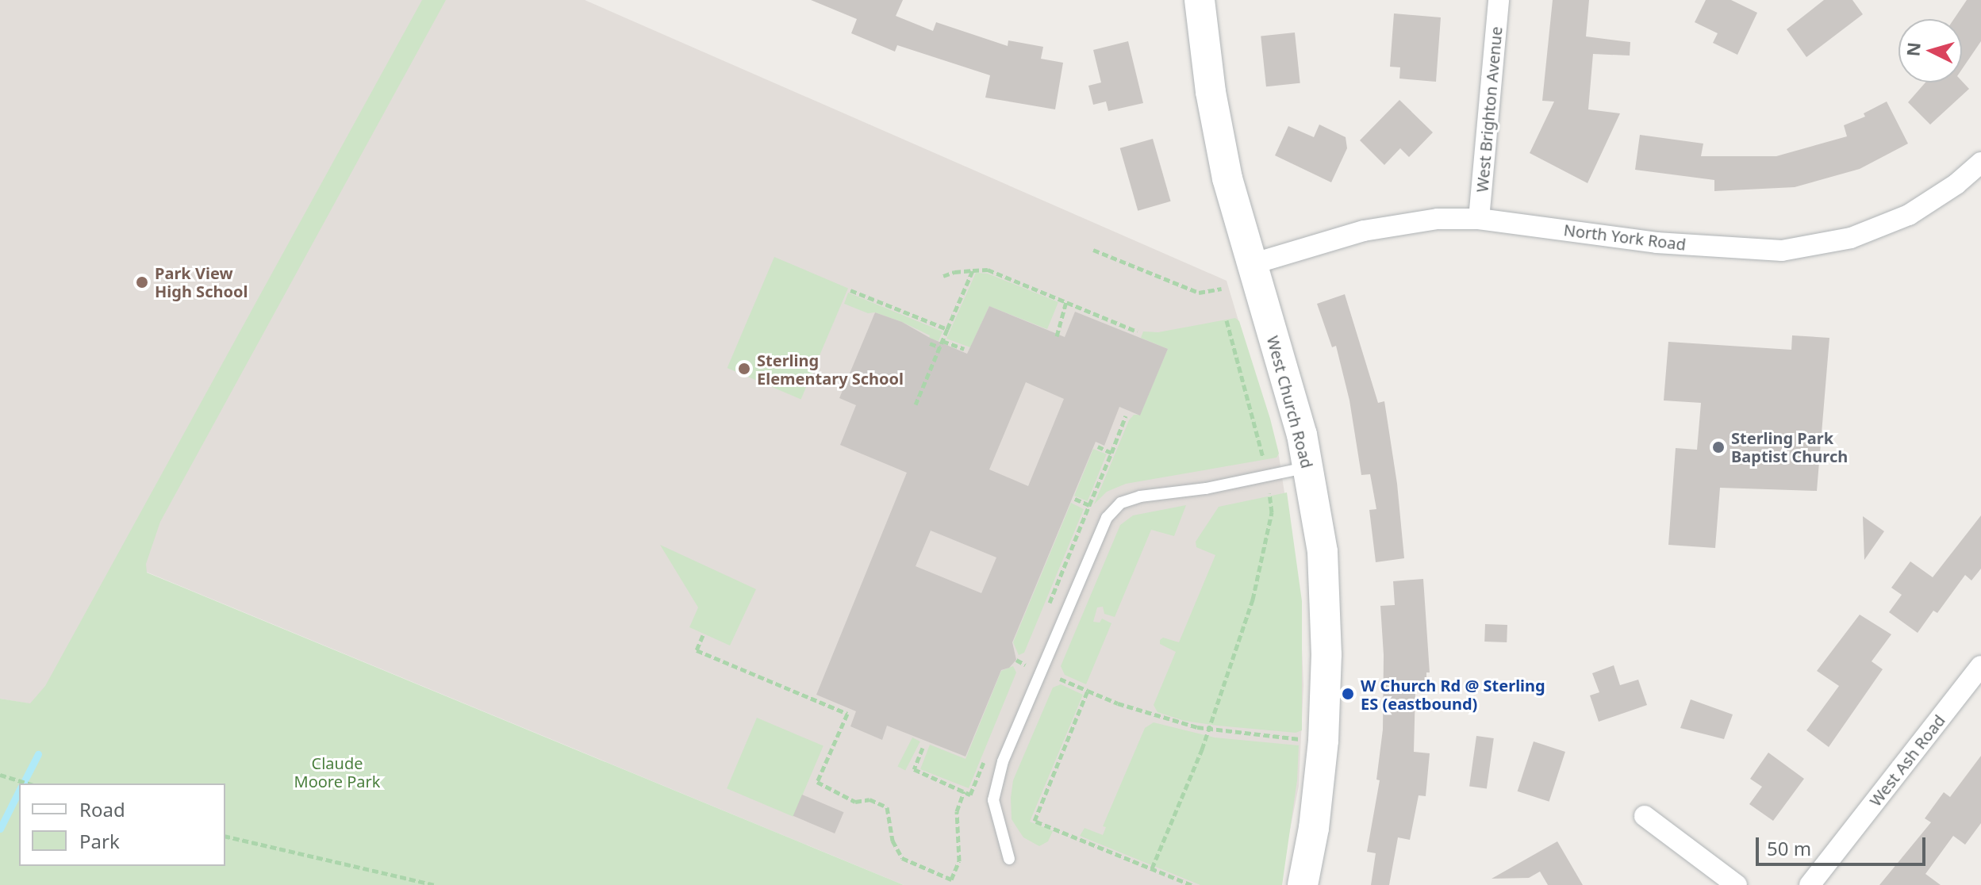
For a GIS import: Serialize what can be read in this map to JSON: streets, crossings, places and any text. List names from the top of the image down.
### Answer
{
  "streets": {
    "main road": ["West Church Road"],
    "street": ["West Brighton Avenue", "North York Road", "West Ash Road"]
  },
  "crossings": [
    ["West Brighton Avenue", "North York Road"],
    ["North York Road", "West Church Road"]
  ],
  "parks": ["Claude Moore Park"],
  "places": [
    "Park View High School",
    "Sterling Elementary School",
    "Sterling Park Baptist Church",
    "W Church Rd @ Sterling ES (eastbound)"
  ],
  "legend": ["Road", "Park"],
  "scale_bar": "50 m",
  "north": "left"
}
